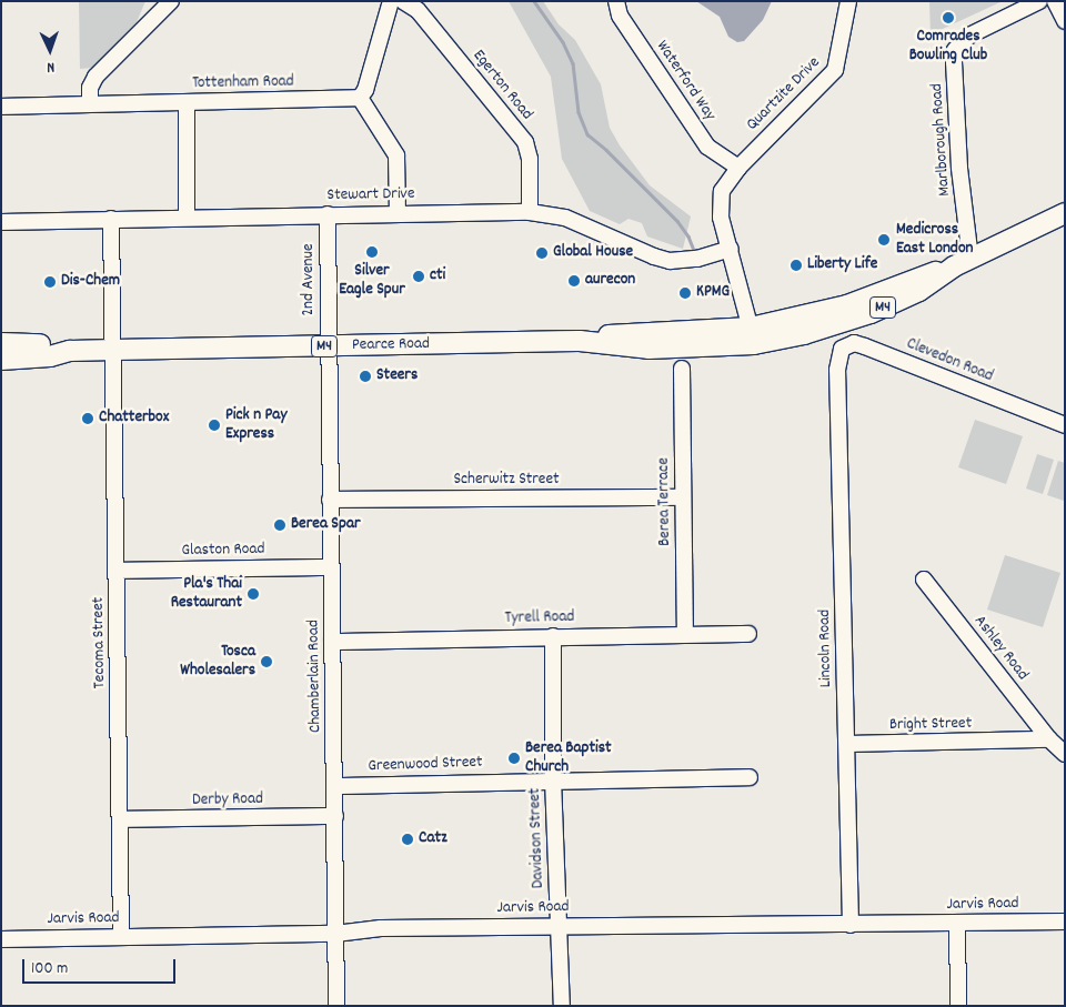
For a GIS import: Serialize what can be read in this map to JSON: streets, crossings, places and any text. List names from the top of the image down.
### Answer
{
  "streets": {
    "main road": ["M4", "Pearce Road"],
    "street": [
      "Waterford Way",
      "Tottenham Road",
      "Egerton Road",
      "Quartzite Drive",
      "Marlborough Road",
      "Stewart Drive",
      "2nd Avenue",
      "Clevedon Road",
      "Scherwitz Street",
      "Berea Terrace",
      "Glaston Road",
      "Tyrell Road",
      "Tecoma Street",
      "Lincoln Road",
      "Ashley Road",
      "Chamberlain Road",
      "Bright Street",
      "Greenwood Street",
      "Derby Road",
      "Davidson Street",
      "Jarvis Road"
    ]
  },
  "crossings": [
    ["Waterford Way", "Quartzite Drive"],
    ["Egerton Road", "Stewart Drive"],
    ["Quartzite Drive", "Stewart Drive"],
    ["Quartzite Drive", "Pearce Road"],
    ["Marlborough Road", "M4"],
    ["Marlborough Road", "Pearce Road"],
    ["Stewart Drive", "2nd Avenue"],
    ["Stewart Drive", "Tecoma Street"],
    ["2nd Avenue", "Pearce Road"],
    ["2nd Avenue", "Chamberlain Road"],
    ["M4", "Pearce Road"],
    ["Pearce Road", "Tecoma Street"],
    ["Pearce Road", "Chamberlain Road"],
    ["Clevedon Road", "Lincoln Road"],
    ["Scherwitz Street", "Berea Terrace"],
    ["Scherwitz Street", "Chamberlain Road"],
    ["Berea Terrace", "Tyrell Road"],
    ["Glaston Road", "Tecoma Street"],
    ["Glaston Road", "Chamberlain Road"],
    ["Tyrell Road", "Chamberlain Road"],
    ["Tyrell Road", "Davidson Street"],
    ["Tecoma Street", "Derby Road"],
    ["Tecoma Street", "Jarvis Road"],
    ["Lincoln Road", "Bright Street"],
    ["Lincoln Road", "Jarvis Road"],
    ["Ashley Road", "Bright Street"],
    ["Chamberlain Road", "Greenwood Street"],
    ["Chamberlain Road", "Derby Road"],
    ["Chamberlain Road", "Jarvis Road"],
    ["Greenwood Street", "Davidson Street"],
    ["Davidson Street", "Jarvis Road"]
  ],
  "places": [
    "Comrades Bowling Club",
    "Medicross East London",
    "Silver Eagle Spur",
    "Global House",
    "Liberty Life",
    "cti",
    "aurecon",
    "Dis-Chem",
    "KPMG",
    "Steers",
    "Chatterbox",
    "Pick n Pay Express",
    "Berea Spar",
    "Pla's Thai Restaurant",
    "Tosca Wholesalers",
    "Berea Baptist Church",
    "Catz"
  ],
  "scale_bar": "100 m",
  "north": "bottom"
}
